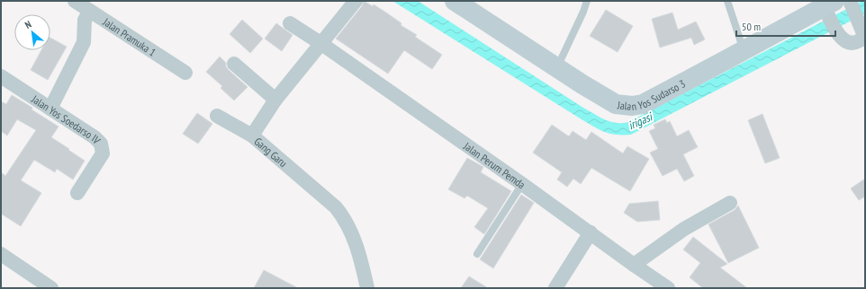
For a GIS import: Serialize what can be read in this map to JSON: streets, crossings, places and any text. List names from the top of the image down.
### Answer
{
  "streets": {
    "street": [
      "Jalan Pramuka 1",
      "Jalan Yos Sudarso 3",
      "Jalan Yos Soedarso IV",
      "Gang Garu",
      "Jalan Perum Pemda"
    ]
  },
  "crossings": [
    ["Gang Garu", "Jalan Perum Pemda"]
  ],
  "water": ["irigasi"],
  "scale_bar": "50 m",
  "north": "top left"
}
